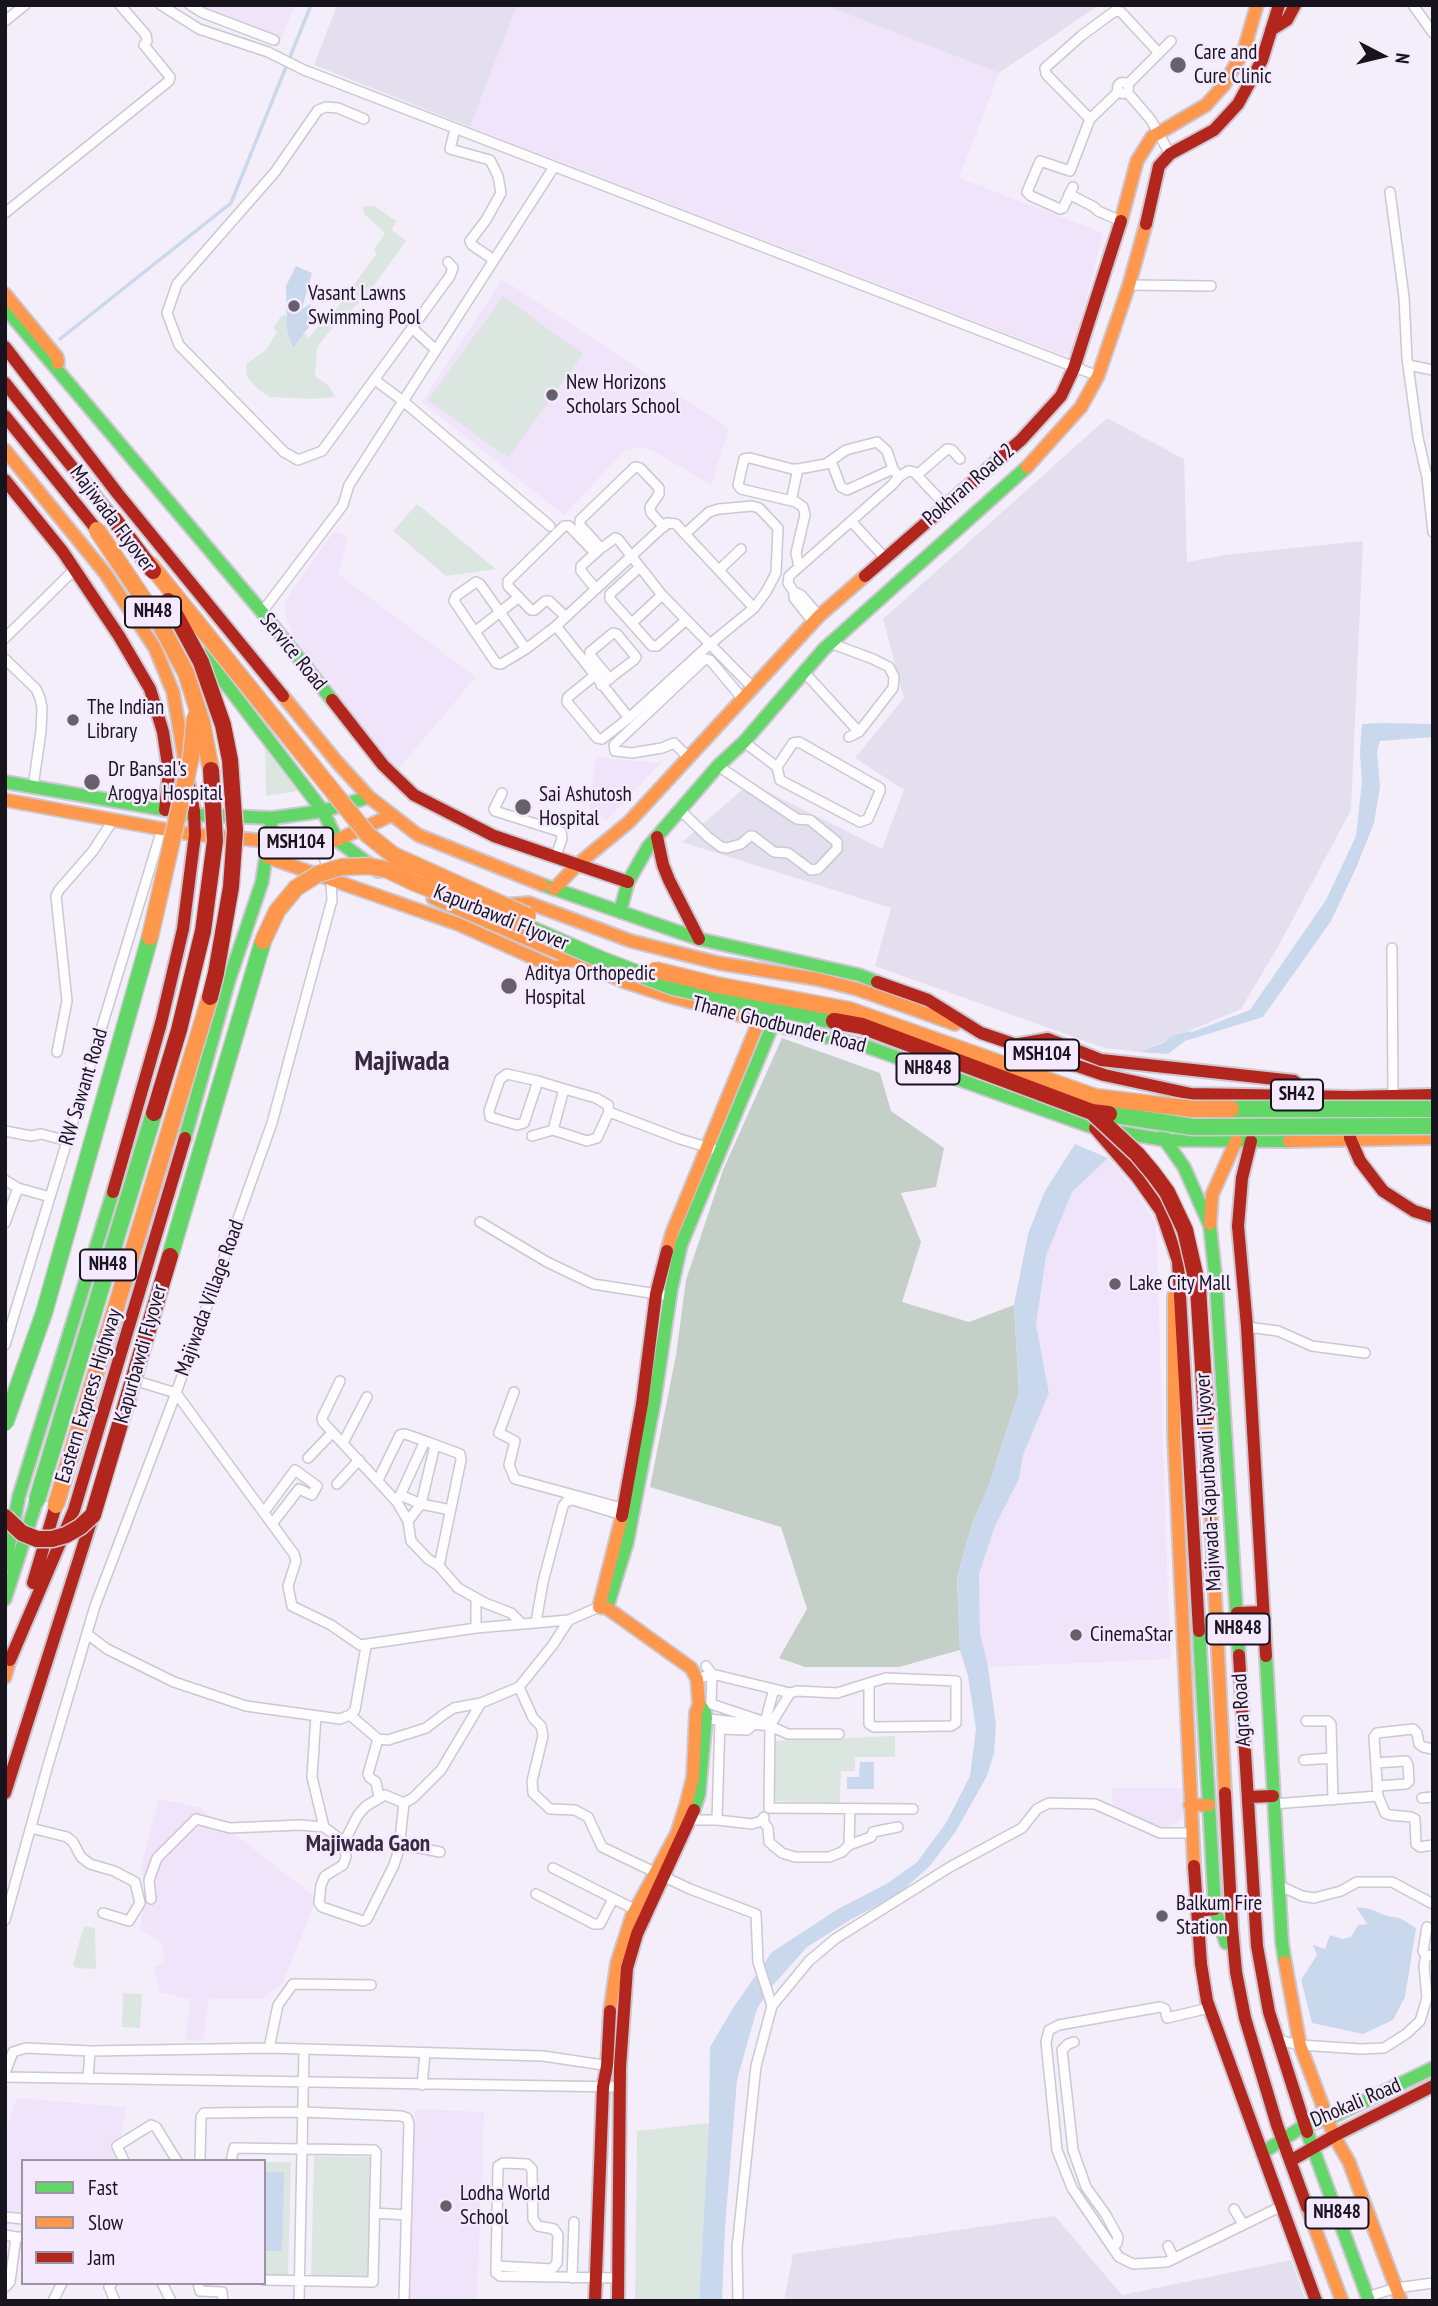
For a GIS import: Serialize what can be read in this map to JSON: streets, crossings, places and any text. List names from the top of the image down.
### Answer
{
  "streets": {
    "main road": [
      "Pokhran Road 2",
      "Majiwada Flyover",
      "NH48",
      "Service Road",
      "MSH104",
      "Kapurbawdi Flyover",
      "Thane Ghodbunder Road",
      "NH848",
      "SH42",
      "Eastern Express Highway",
      "Majiwada-Kapurbawdi Flyover",
      "Agra Road",
      "Dhokali Road"
    ],
    "street": ["RW Sawant Road", "Majiwada Village Road"]
  },
  "crossings": [
    ["Pokhran Road 2", "Service Road"],
    ["Pokhran Road 2", "NH848"],
    ["Majiwada Flyover", "Kapurbawdi Flyover"],
    ["Majiwada Flyover", "Eastern Express Highway"],
    ["MSH104", "Thane Ghodbunder Road"],
    ["MSH104", "NH848"],
    ["MSH104", "SH42"],
    ["MSH104", "Majiwada Village Road"],
    ["Kapurbawdi Flyover", "Thane Ghodbunder Road"],
    ["Kapurbawdi Flyover", "Majiwada-Kapurbawdi Flyover"],
    ["Kapurbawdi Flyover", "Agra Road"],
    ["Thane Ghodbunder Road", "SH42"],
    ["Thane Ghodbunder Road", "Majiwada-Kapurbawdi Flyover"],
    ["Thane Ghodbunder Road", "Agra Road"],
    ["NH848", "Majiwada-Kapurbawdi Flyover"],
    ["NH848", "Agra Road"],
    ["NH848", "Dhokali Road"],
    ["SH42", "Agra Road"],
    ["Majiwada-Kapurbawdi Flyover", "Agra Road"],
    ["Agra Road", "Dhokali Road"]
  ],
  "districts": ["Majiwada", "Majiwada Gaon"],
  "places": [
    "Care and Cure Clinic",
    "Vasant Lawns Swimming Pool",
    "New Horizons Scholars School",
    "The Indian Library",
    "Dr Bansal's Arogya Hospital",
    "Sai Ashutosh Hospital",
    "Aditya Orthopedic Hospital",
    "Lake City Mall",
    "CinemaStar",
    "Balkum Fire Station",
    "Lodha World School"
  ],
  "legend": ["Fast", "Slow", "Jam"],
  "north": "right"
}
